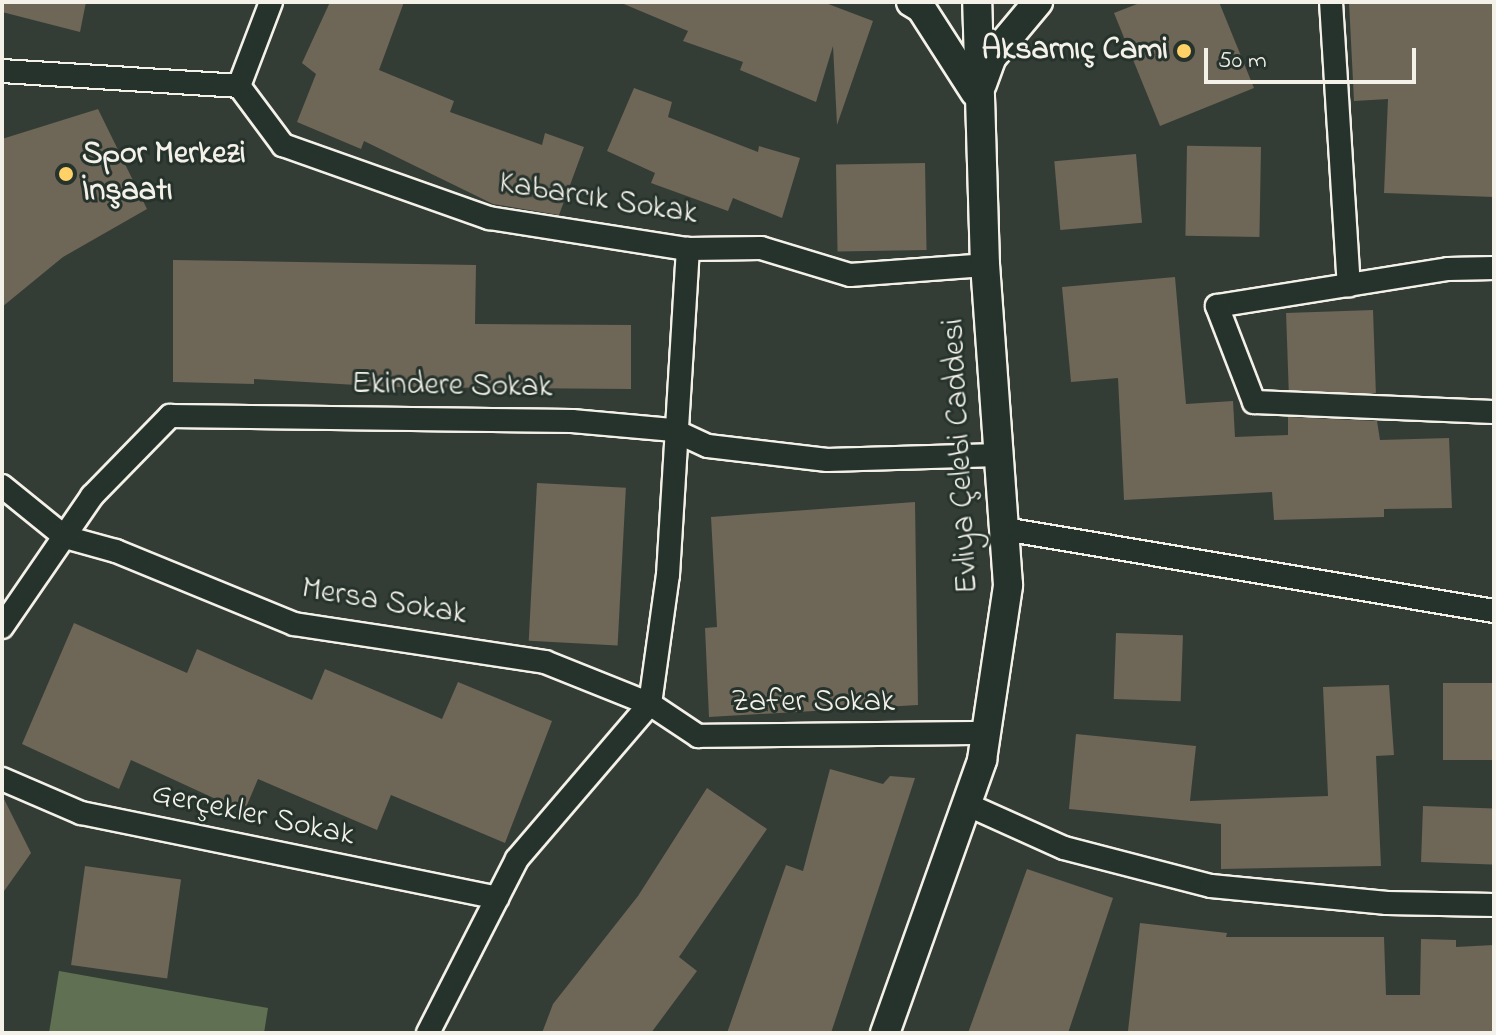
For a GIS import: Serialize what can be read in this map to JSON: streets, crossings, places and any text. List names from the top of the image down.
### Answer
{
  "streets": {
    "street": [
      "Kabarcık Sokak",
      "Ekindere Sokak",
      "Evliya Çelebi Caddesi",
      "Mersa Sokak",
      "Zafer Sokak",
      "Gerçekler Sokak"
    ]
  },
  "crossings": [
    ["Kabarcık Sokak", "Evliya Çelebi Caddesi"],
    ["Ekindere Sokak", "Evliya Çelebi Caddesi"],
    ["Ekindere Sokak", "Mersa Sokak"],
    ["Evliya Çelebi Caddesi", "Zafer Sokak"],
    ["Mersa Sokak", "Zafer Sokak"]
  ],
  "places": ["Aksarnıç Cami", "Spor Merkezi İnşaatı"],
  "scale_bar": "50 m"
}
